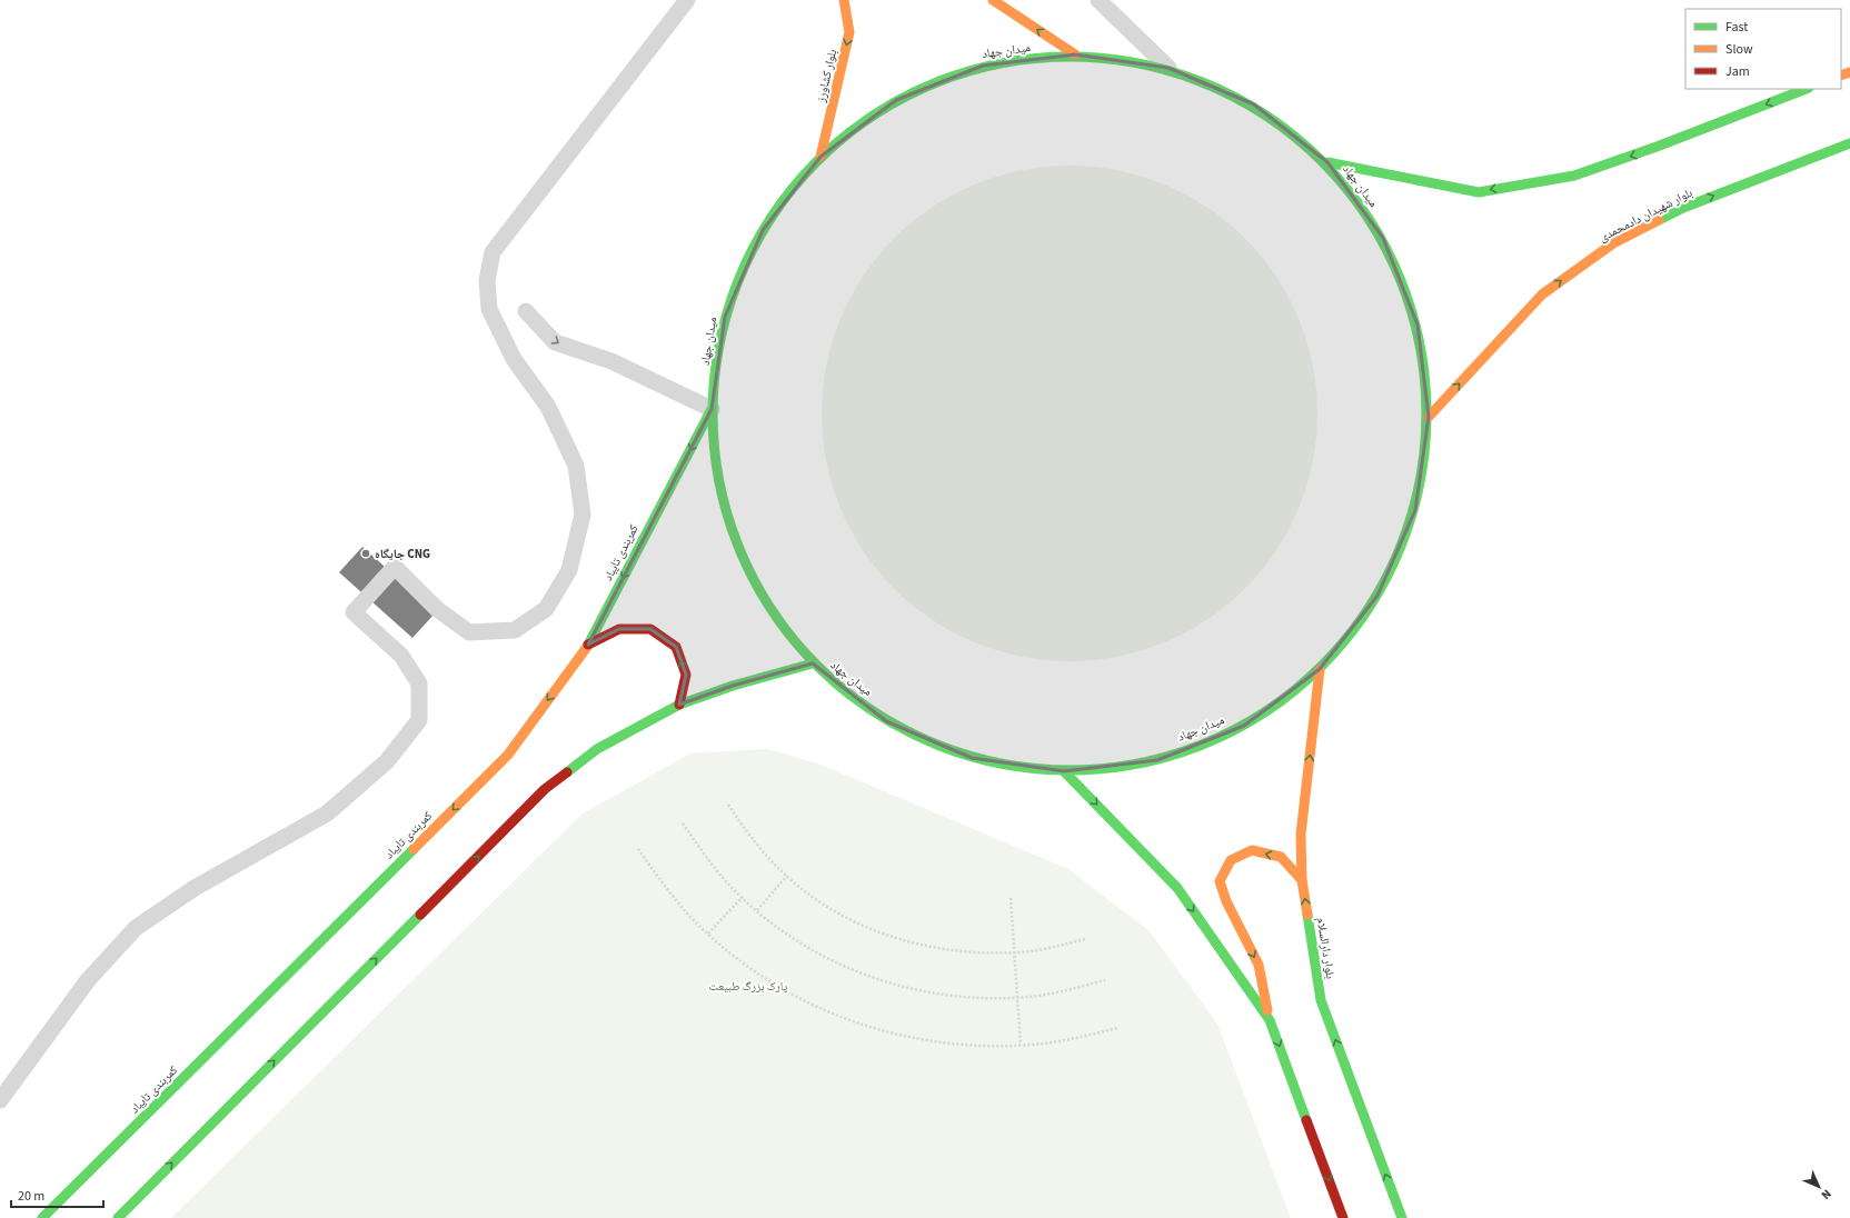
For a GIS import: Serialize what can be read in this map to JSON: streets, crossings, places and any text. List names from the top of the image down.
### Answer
{
  "streets": {
    "main road": [
      "میدان جهاد",
      "بلوار کشاورز",
      "بلوار شهیدان دادمحمدی",
      "کمربندی تایباد",
      "بلوار دارالسلام"
    ]
  },
  "crossings": [
    ["میدان جهاد", "بلوار کشاورز"],
    ["میدان جهاد", "بلوار شهیدان دادمحمدی"],
    ["میدان جهاد", "کمربندی تایباد"],
    ["میدان جهاد", "بلوار دارالسلام"]
  ],
  "one_way": ["بلوار کشاورز", "بلوار شهیدان دادمحمدی"],
  "parks": ["پارک بزرگ طبیعت"],
  "places": ["جایگاه CNG"],
  "legend": ["Fast", "Slow", "Jam"],
  "scale_bar": "20 m",
  "north": "bottom right"
}
